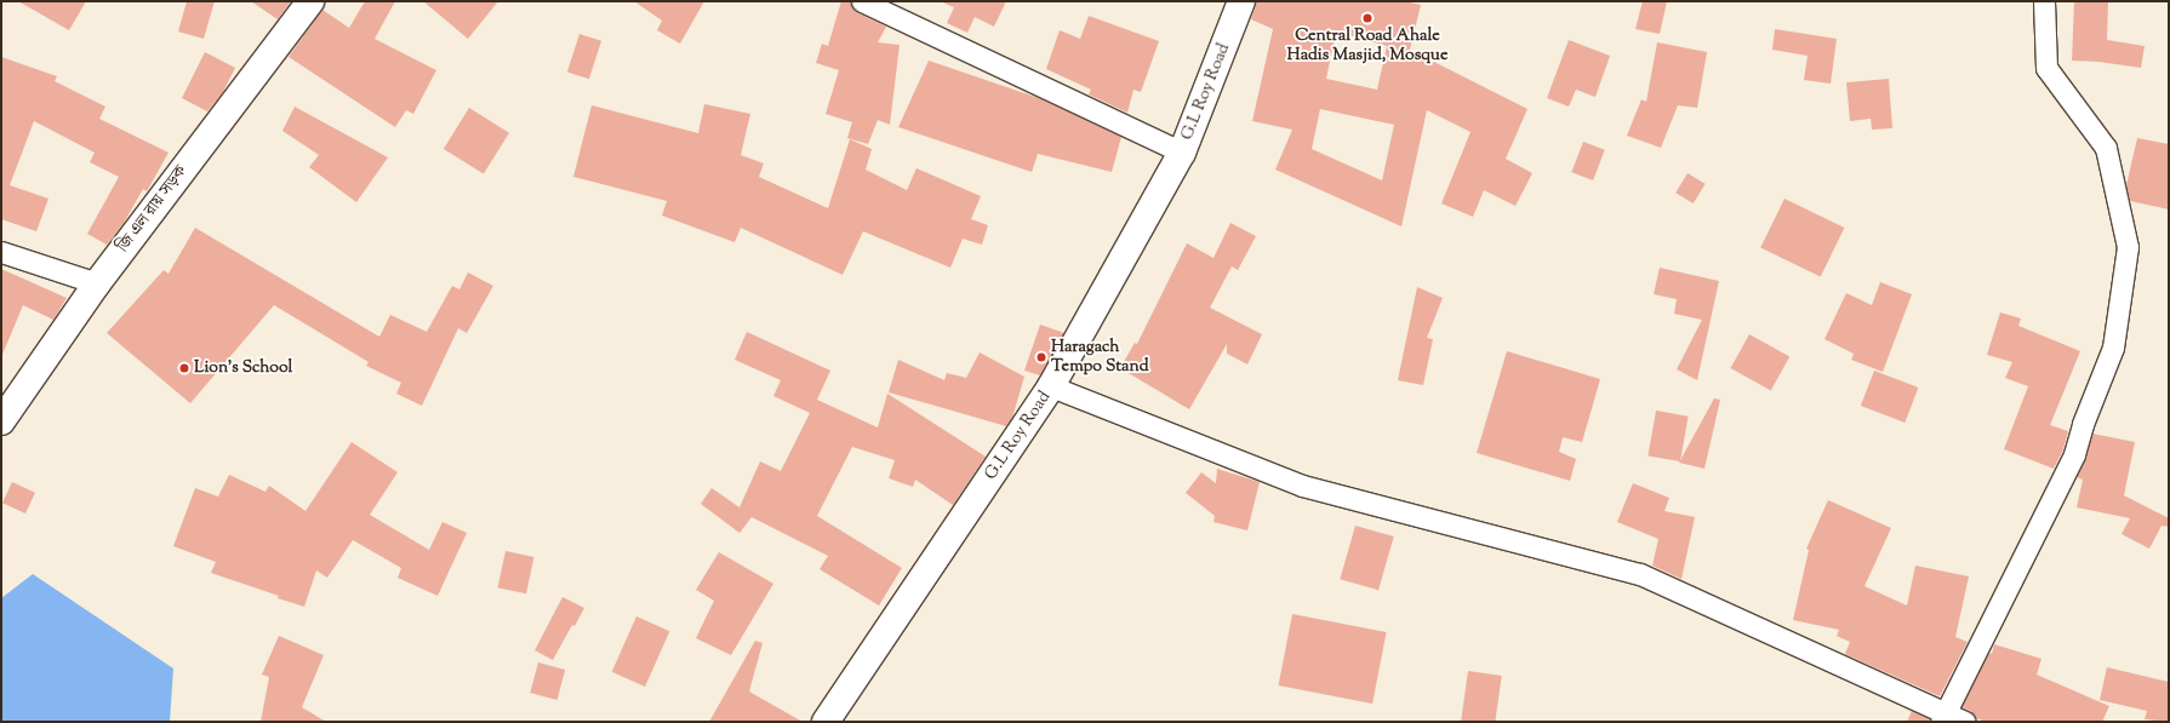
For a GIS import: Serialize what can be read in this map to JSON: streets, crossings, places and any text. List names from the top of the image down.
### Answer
{
  "streets": {
    "main road": ["G.L Roy Road", "জি এল রায় সড়ক"]
  },
  "places": ["Central Road Ahale Hadis Masjid, Mosque", "Haragach Tempo Stand", "Lion's School"]
}
